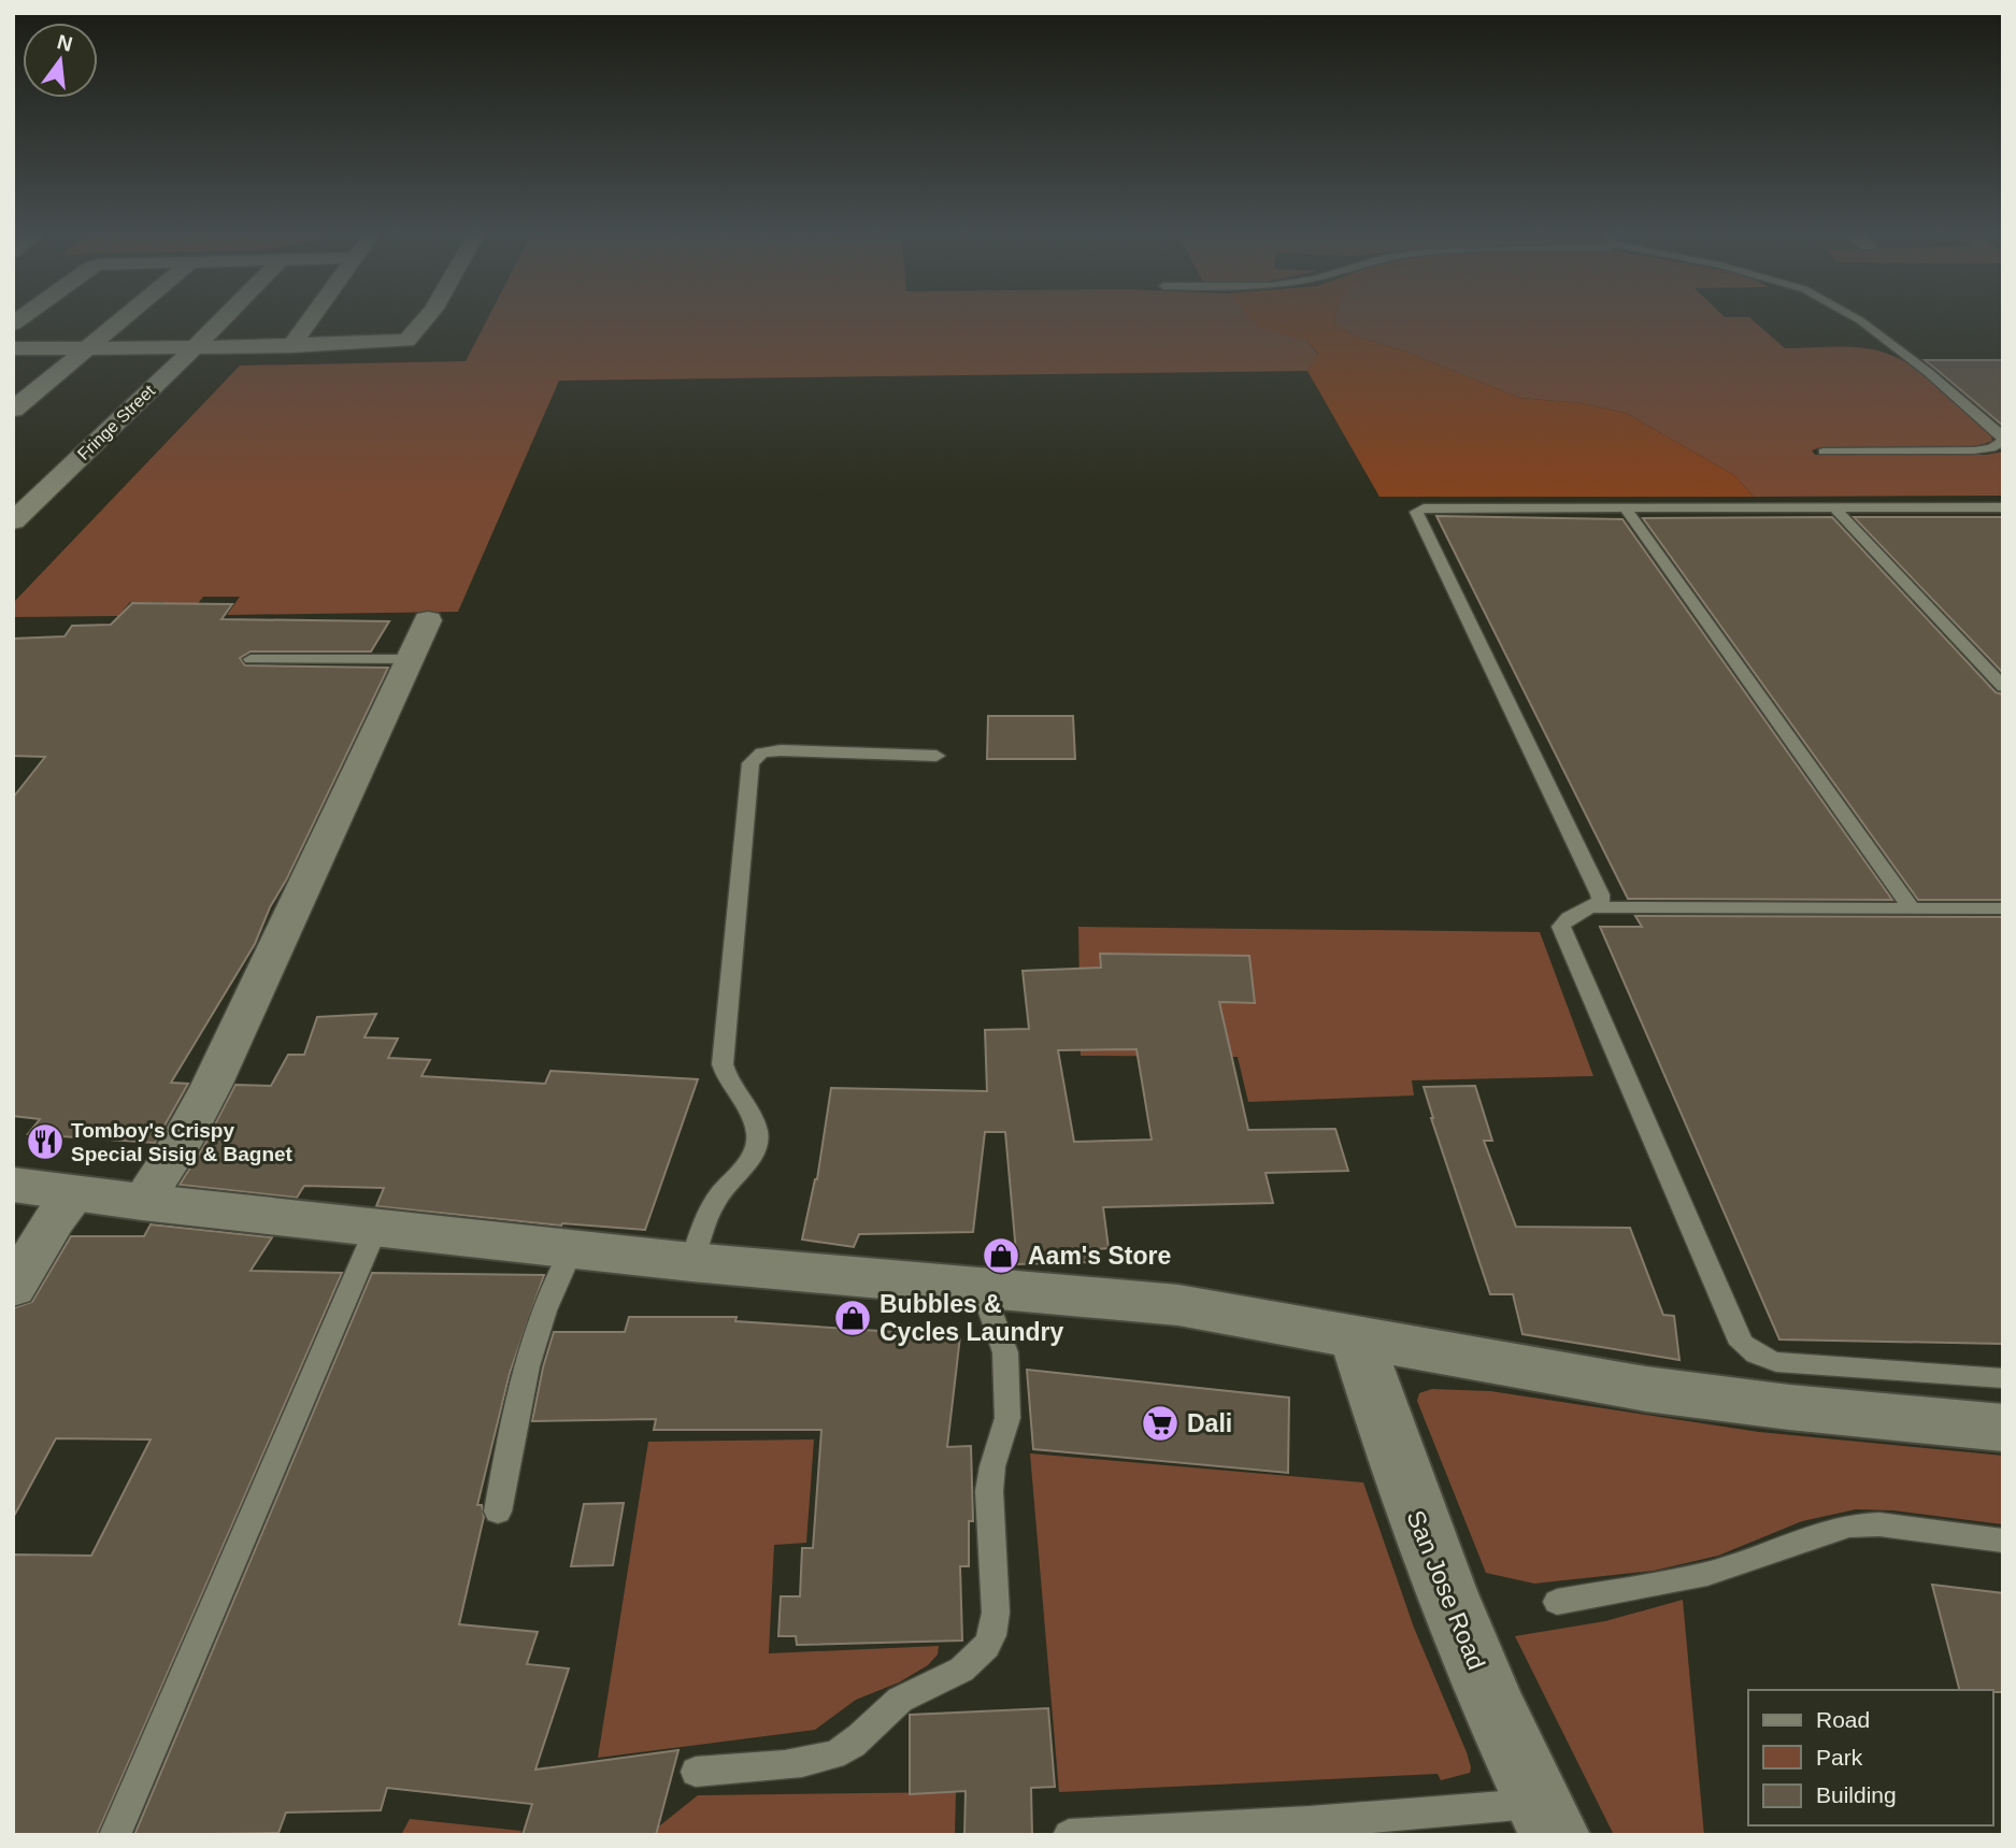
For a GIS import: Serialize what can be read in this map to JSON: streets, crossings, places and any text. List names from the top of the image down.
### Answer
{
  "streets": {
    "street": ["Fringe Street", "San Jose Road"]
  },
  "places": {
    "restaurant": ["Tomboy's Crispy Special Sisig & Bagnet"],
    "shop": ["Aam's Store", "Bubbles & Cycles Laundry"],
    "supermarket": ["Dali"]
  },
  "legend": ["Road", "Park", "Building"],
  "north": "top"
}
